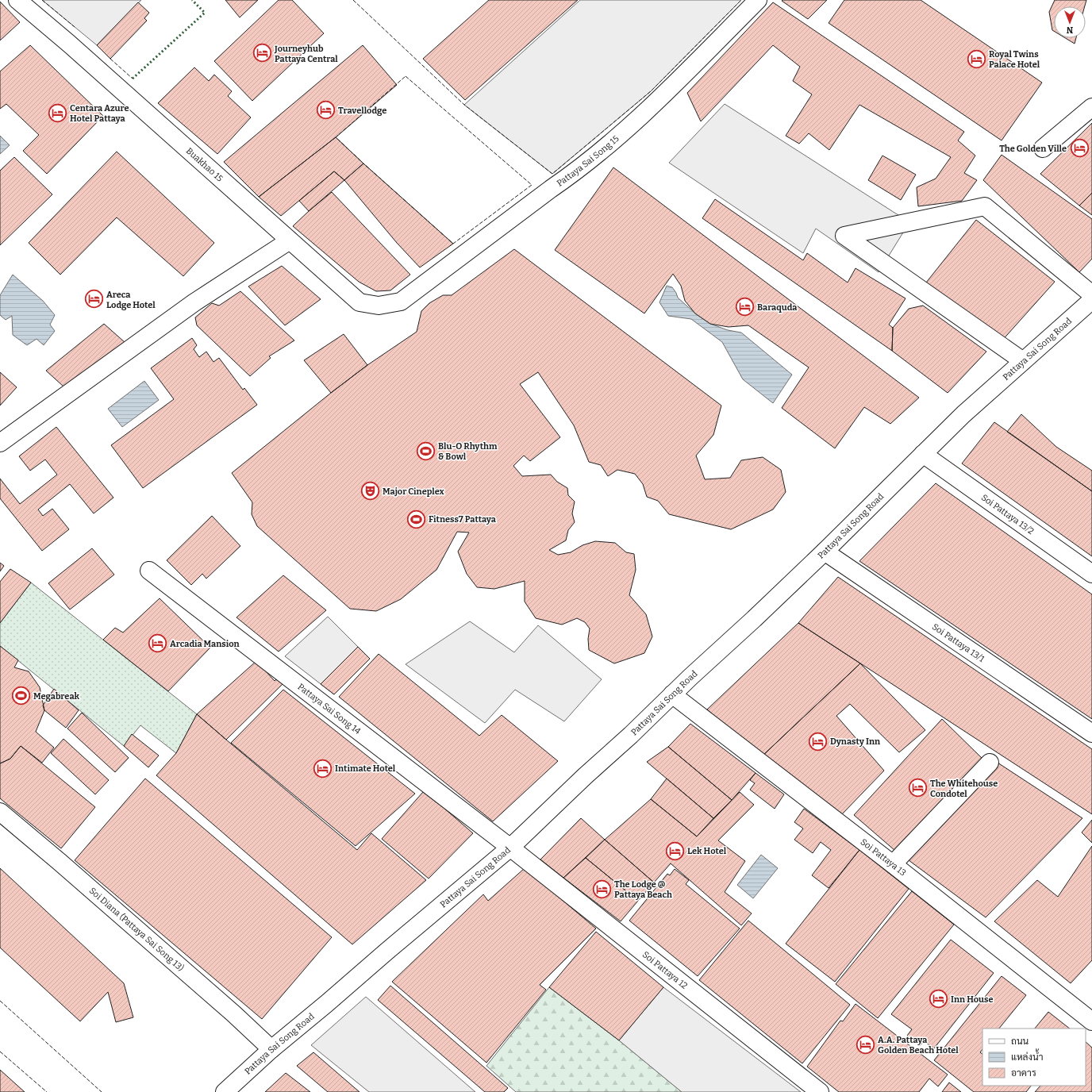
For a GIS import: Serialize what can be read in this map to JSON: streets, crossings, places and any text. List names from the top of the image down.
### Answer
{
  "streets": {
    "street": [
      "Pattaya Sai Song 15",
      "Buakhao 15",
      "Pattaya Sai Song Road",
      "Soi Pattaya 13/2",
      "Soi Pattaya 13/1",
      "Pattaya Sai Song 14",
      "Soi Pattaya 13",
      "Soi Diana (Pattaya Sai Song 13)",
      "Soi Pattaya 12"
    ]
  },
  "crossings": [
    ["Pattaya Sai Song 15", "Buakhao 15"],
    ["Pattaya Sai Song Road", "Soi Pattaya 13/2"],
    ["Pattaya Sai Song Road", "Soi Pattaya 13/1"],
    ["Pattaya Sai Song Road", "Pattaya Sai Song 14"],
    ["Pattaya Sai Song Road", "Soi Pattaya 13"],
    ["Pattaya Sai Song Road", "Soi Diana (Pattaya Sai Song 13)"],
    ["Pattaya Sai Song Road", "Soi Pattaya 12"],
    ["Pattaya Sai Song 14", "Soi Pattaya 12"]
  ],
  "places": {
    "hotel": [
      "Journeyhub Pattaya Central",
      "Royal Twins Palace Hotel",
      "Travellodge",
      "Centara Azure Hotel Pattaya",
      "The Golden Ville",
      "Areca Lodge Hotel",
      "Baraquda",
      "Arcadia Mansion",
      "Dynasty Inn",
      "Intimate Hotel",
      "The Whitehouse Condotel",
      "Lek Hotel",
      "The Lodge @ Pattaya Beach",
      "Inn House",
      "A.A. Pattaya Golden Beach Hotel"
    ],
    "sports": ["Blu-O Rhythm & Bowl", "Fitness7 Pattaya", "Megabreak"],
    "theatre": ["Major Cineplex"]
  },
  "legend": ["ถนน", "แหล่งน้ำ", "อาคาร"],
  "north": "bottom"
}
